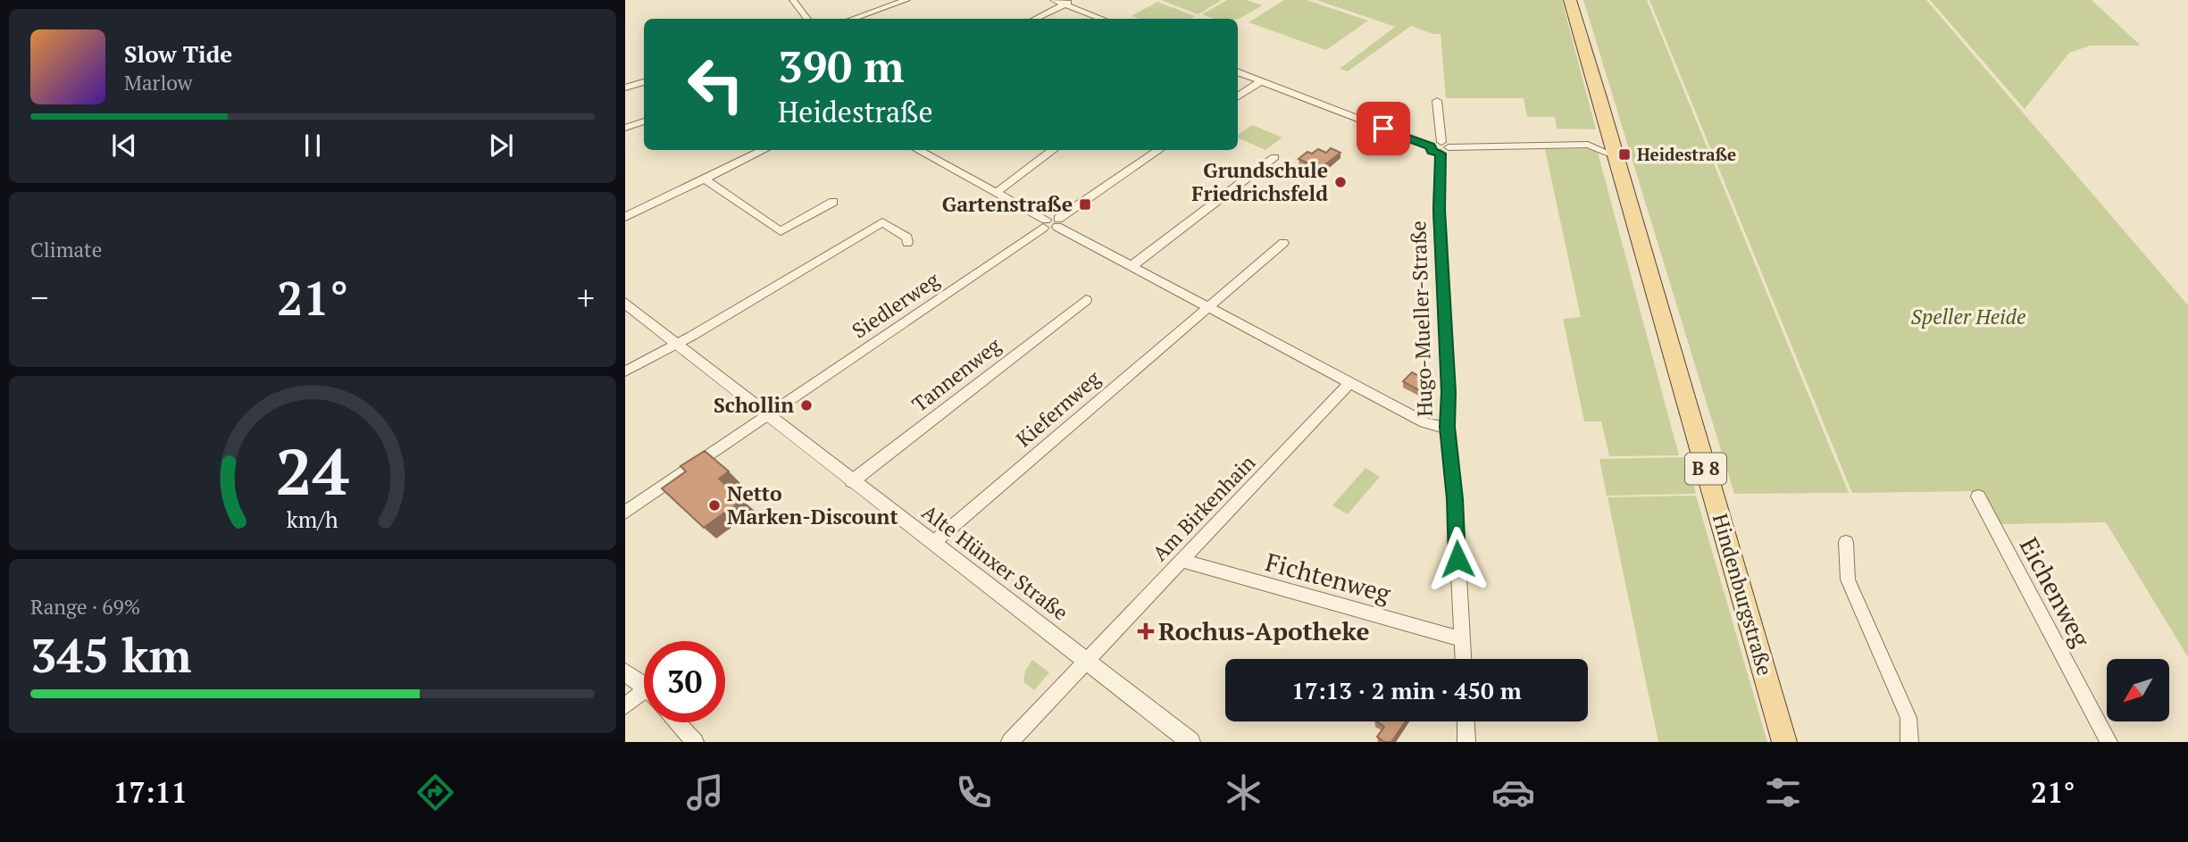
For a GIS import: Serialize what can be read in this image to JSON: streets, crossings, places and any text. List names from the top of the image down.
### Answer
{
  "streets": {
    "main road": ["B 8", "Hindenburgstraße"],
    "street": [
      "Siedlerweg",
      "Hugo-Mueller-Straße",
      "Tannenweg",
      "Kiefernweg",
      "Am Birkenhain",
      "Alte Hünxer Straße",
      "Fichtenweg",
      "Eichenweg"
    ]
  },
  "crossings": [
    ["Siedlerweg", "Alte Hünxer Straße"],
    ["Hugo-Mueller-Straße", "Fichtenweg"],
    ["Tannenweg", "Alte Hünxer Straße"],
    ["Kiefernweg", "Alte Hünxer Straße"],
    ["Am Birkenhain", "Alte Hünxer Straße"],
    ["Am Birkenhain", "Fichtenweg"]
  ],
  "parks": ["Speller Heide"],
  "places": {
    "transit": ["Heidestraße", "Gartenstraße"],
    "other": ["Grundschule Friedrichsfeld", "Schollin", "Netto Marken-Discount"],
    "health": ["Rochus-Apotheke"]
  },
  "north": "bottom left",
  "page": {
    "turn": ["390 m", "Heidestraße"],
    "song": ["Slow Tide", "Marlow"],
    "tile": [
      "Climate",
      ["Range · 69%", "345 km"]
    ],
    "heat": ["−", "21°", "+"],
    "limit": "30",
    "trip": "17:13 · 2 min · 450 m",
    "tabs": ["17:11", "21°"],
    "gauge": ["24", "km/h"]
  }
}
